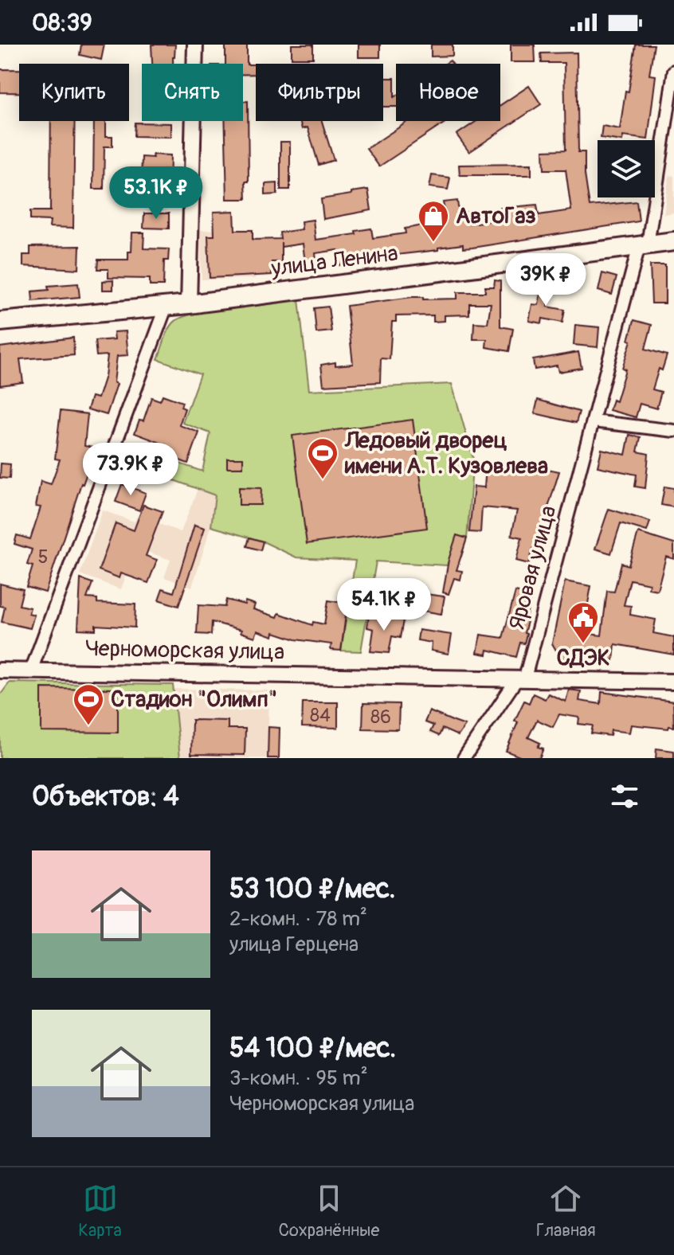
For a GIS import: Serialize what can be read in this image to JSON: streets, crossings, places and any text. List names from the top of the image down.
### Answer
{
  "streets": {
    "main road": ["улица Ленина"],
    "street": ["Яровая улица", "Черноморская улица"]
  },
  "crossings": [
    ["улица Ленина", "Яровая улица"],
    ["Яровая улица", "Черноморская улица"]
  ],
  "places": {
    "shop": ["АвтоГаз"],
    "sports": ["Ледовый дворец имени А.Т. Кузовлева", "Стадион \"Олимп\""],
    "public building": ["СДЭК"]
  },
  "house_numbers": ["5", "84", "86"],
  "page": {
    "status": "08:39",
    "chip": [
      "Купить",
      "Снять",
      "Фильтры",
      "Новое"
    ],
    "price": [
      "53.1K ₽",
      "39K ₽",
      "73.9K ₽",
      "54.1K ₽"
    ],
    "heading": "Объектов: 4",
    "list": [
      {
        "name": "53 100 ₽/мес.",
        "note": "2-комн. · 78 m² · улица Герцена"
      },
      {
        "name": "54 100 ₽/мес.",
        "note": "3-комн. · 95 m² · Черноморская улица"
      }
    ],
    "tabs": ["Карта", "Сохранённые", "Главная"]
  }
}
